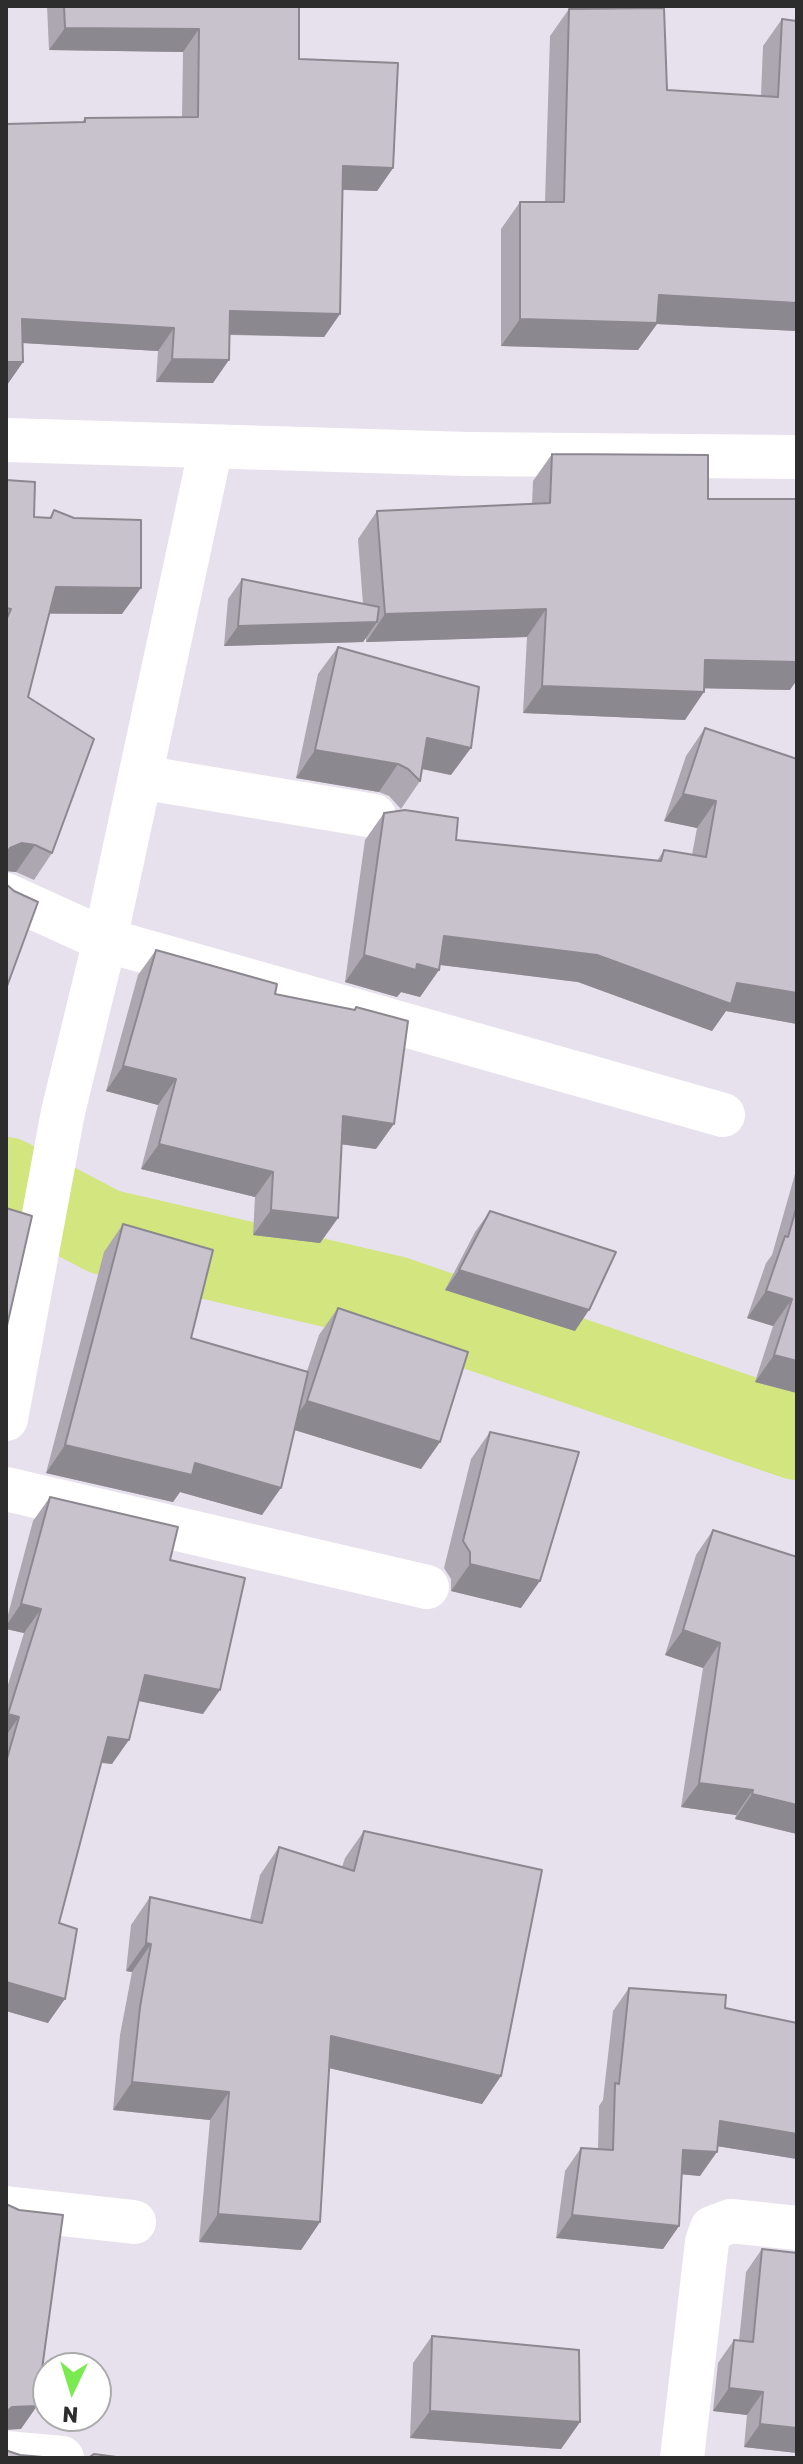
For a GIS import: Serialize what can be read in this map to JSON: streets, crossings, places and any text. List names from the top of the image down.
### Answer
{
  "north": "bottom"
}
